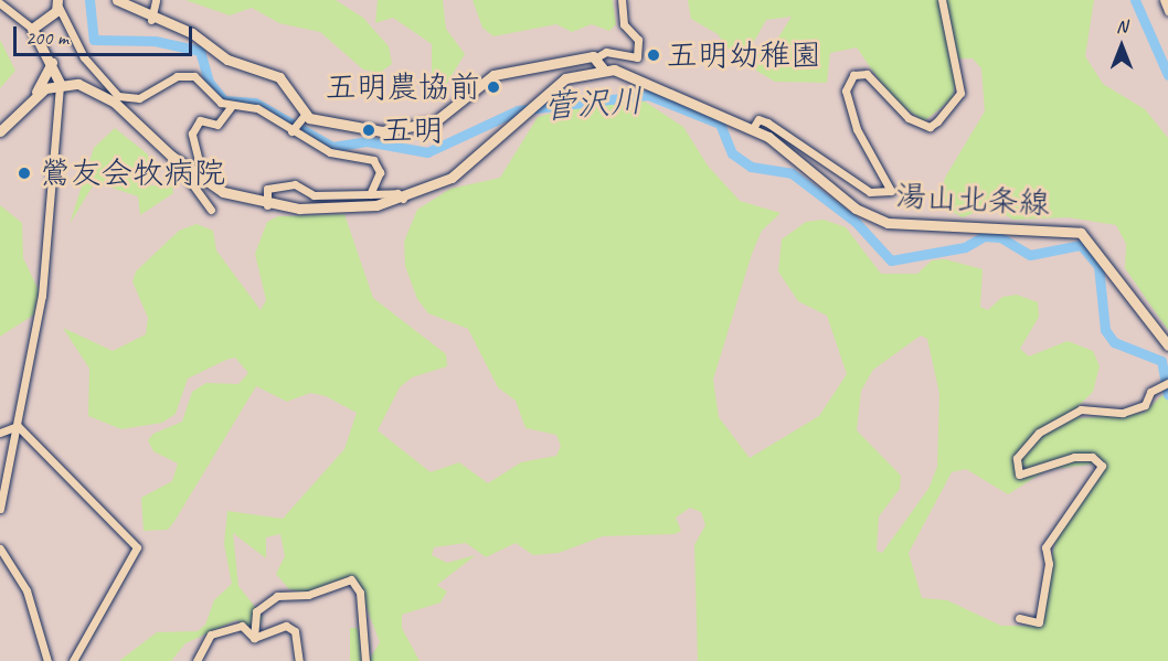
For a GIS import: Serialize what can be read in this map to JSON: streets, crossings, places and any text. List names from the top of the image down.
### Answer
{
  "streets": {
    "main road": ["湯山北条線"]
  },
  "water": ["菅沢川"],
  "places": [
    "五明幼稚園",
    "五明農協前",
    "五明",
    "鶯友会牧病院"
  ],
  "scale_bar": "200 m",
  "north": "top"
}
